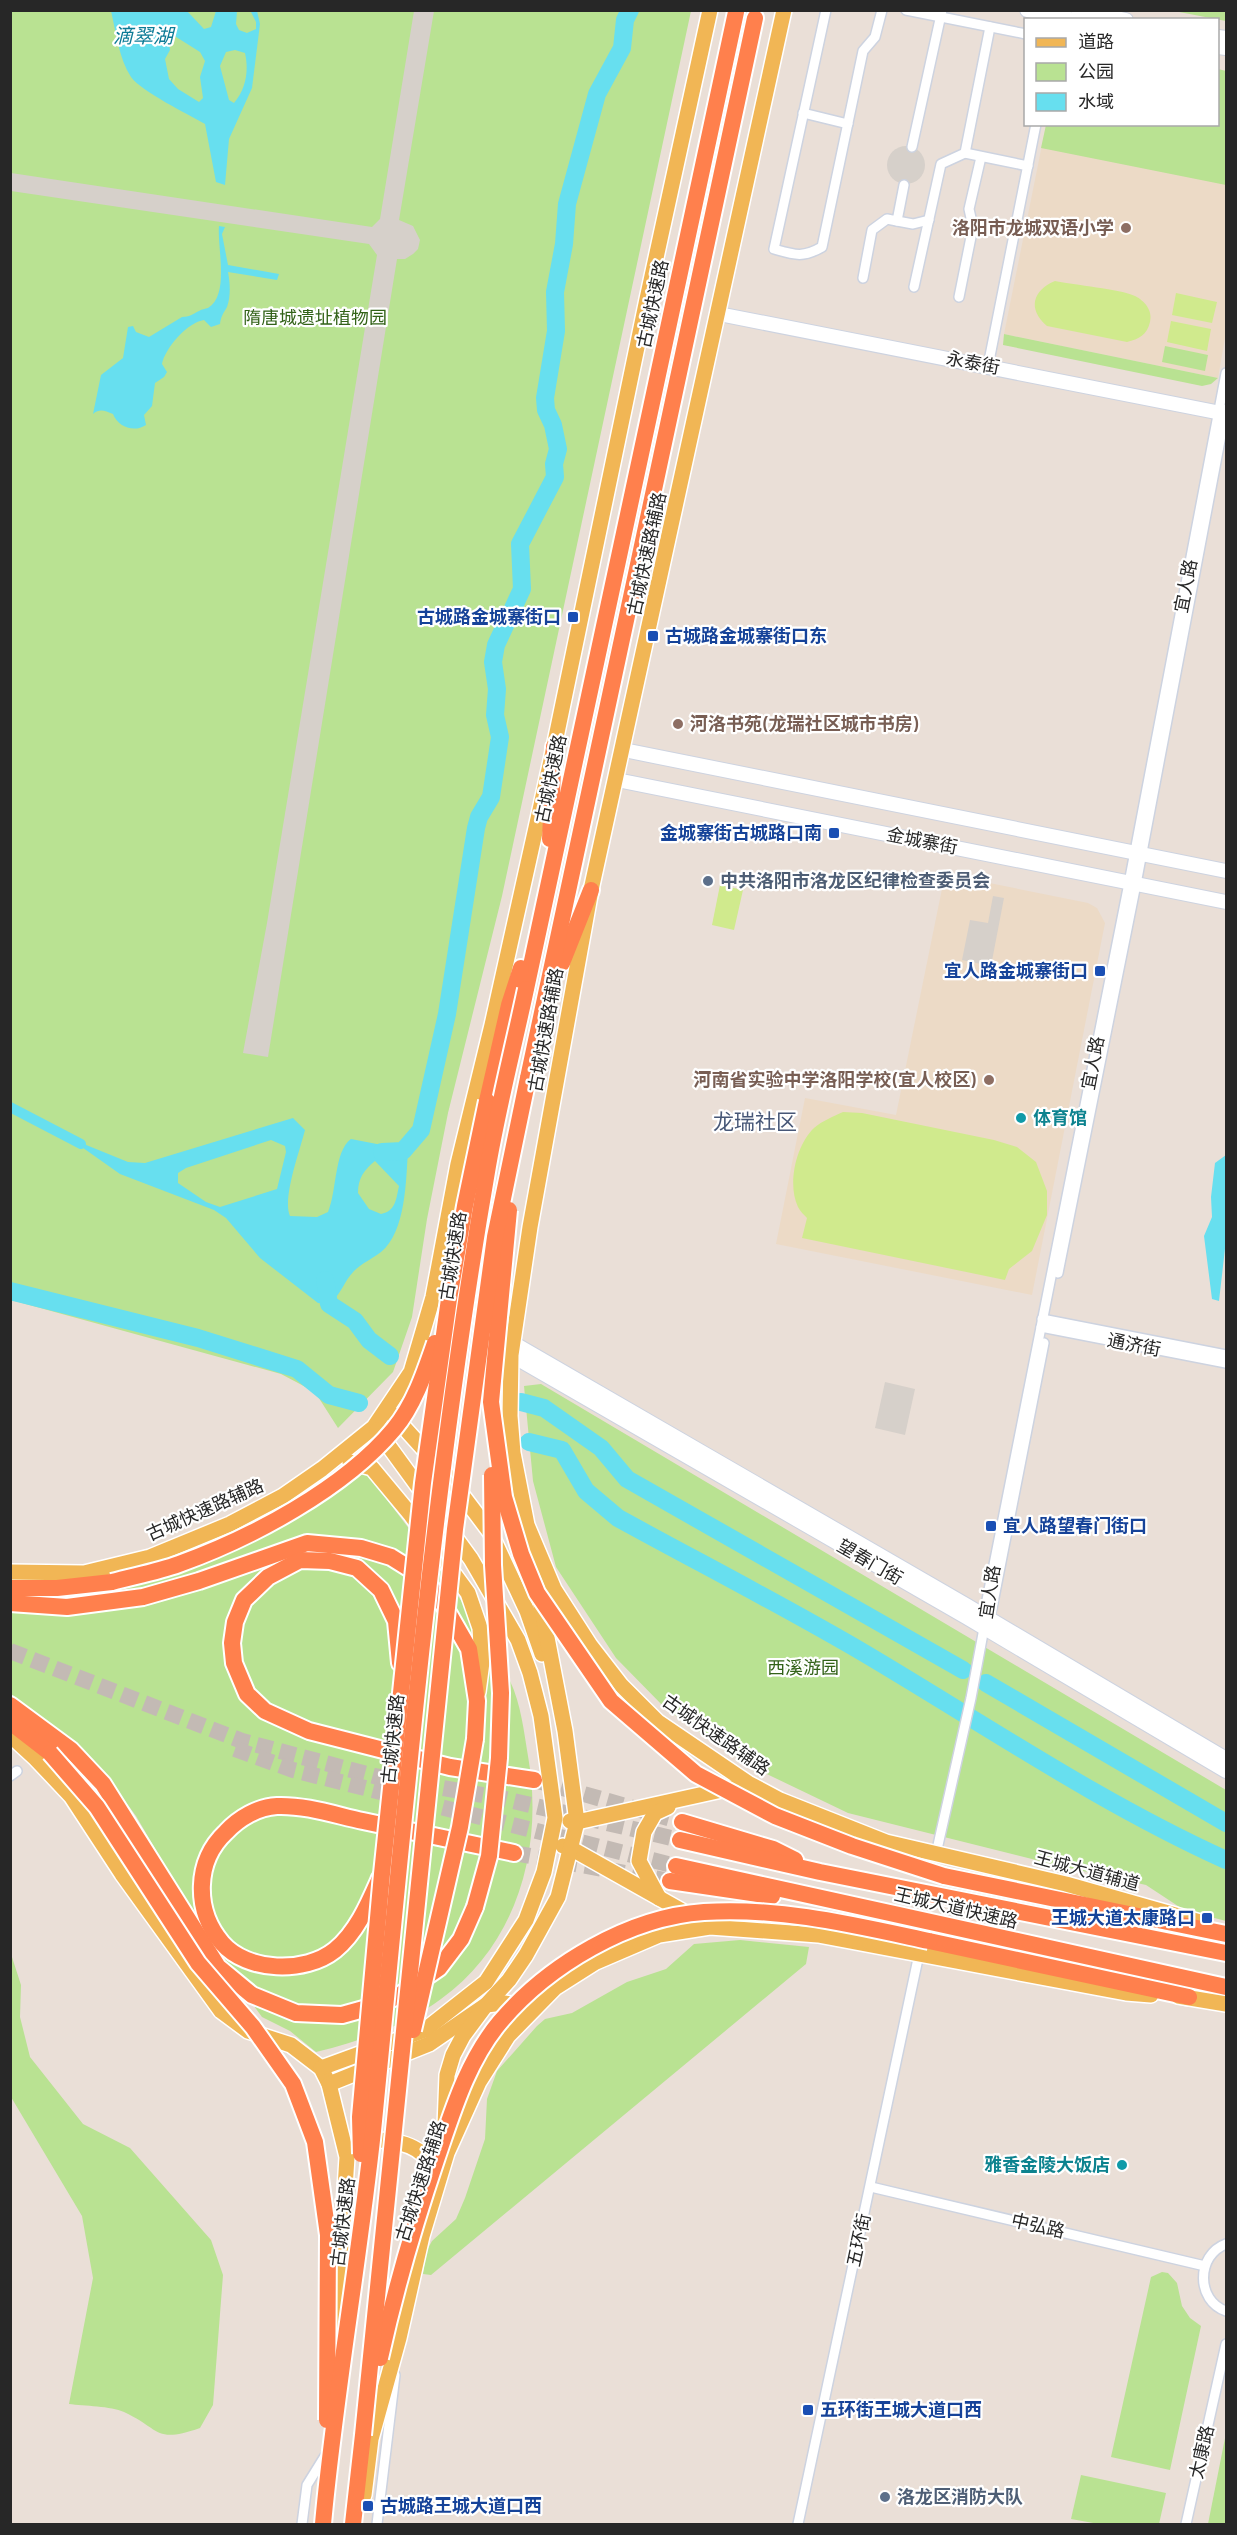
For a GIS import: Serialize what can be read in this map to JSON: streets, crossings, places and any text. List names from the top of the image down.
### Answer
{
  "streets": {
    "highway": ["古城快速路", "王城大道快速路"],
    "main road": [
      "永泰街",
      "古城快速路辅路",
      "金城寨街",
      "望春门街",
      "王城大道辅道"
    ],
    "street": [
      "宜人路",
      "通济街",
      "中弘路",
      "五环街",
      "太康路"
    ]
  },
  "crossings": [
    ["永泰街", "古城快速路辅路"],
    ["永泰街", "宜人路"],
    ["古城快速路辅路", "宜人路"],
    ["古城快速路辅路", "金城寨街"],
    ["古城快速路辅路", "望春门街"],
    ["古城快速路辅路", "王城大道辅道"],
    ["古城快速路辅路", "五环街"],
    ["宜人路", "金城寨街"],
    ["宜人路", "通济街"],
    ["宜人路", "望春门街"],
    ["宜人路", "王城大道辅道"],
    ["中弘路", "五环街"]
  ],
  "districts": ["龙瑞社区"],
  "water": ["滴翠湖"],
  "parks": ["隋唐城遗址植物园", "西溪游园"],
  "places": {
    "other": [
      "洛阳市龙城双语小学",
      "河洛书苑(龙瑞社区城市书房)",
      "中共洛阳市洛龙区纪律检查委员会",
      "河南省实验中学洛阳学校(宜人校区)",
      "体育馆",
      "雅香金陵大饭店",
      "洛龙区消防大队"
    ],
    "transit": [
      "古城路金城寨街口",
      "古城路金城寨街口东",
      "金城寨街古城路口南",
      "宜人路金城寨街口",
      "宜人路望春门街口",
      "王城大道太康路口",
      "五环街王城大道口西",
      "古城路王城大道口西"
    ]
  },
  "legend": ["道路", "公园", "水域"]
}
